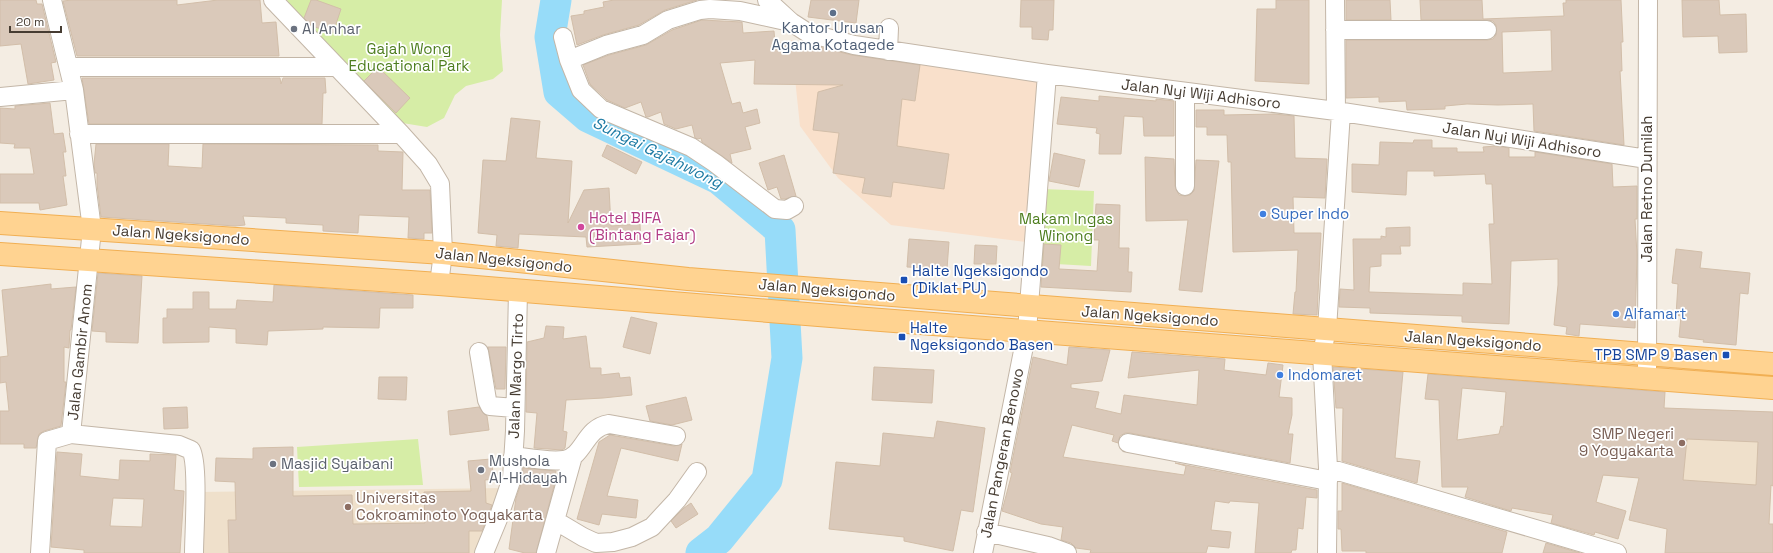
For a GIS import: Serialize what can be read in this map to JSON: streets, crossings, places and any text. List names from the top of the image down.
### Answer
{
  "streets": {
    "main road": ["Jalan Ngeksigondo"],
    "street": [
      "Jalan Nyi Wiji Adhisoro",
      "Jalan Retno Dumilah",
      "Jalan Gambir Anom",
      "Jalan Margo Tirto",
      "Jalan Pangeran Benowo"
    ]
  },
  "crossings": [
    ["Jalan Nyi Wiji Adhisoro", "Jalan Retno Dumilah"],
    ["Jalan Nyi Wiji Adhisoro", "Jalan Pangeran Benowo"],
    ["Jalan Retno Dumilah", "Jalan Ngeksigondo"],
    ["Jalan Ngeksigondo", "Jalan Gambir Anom"],
    ["Jalan Ngeksigondo", "Jalan Margo Tirto"],
    ["Jalan Ngeksigondo", "Jalan Pangeran Benowo"]
  ],
  "water": ["Sungai Gajahwong"],
  "parks": ["Gajah Wong Educational Park", "Makam Ingas Winong"],
  "places": {
    "other": [
      "Kantor Urusan Agama Kotagede",
      "Al Anhar",
      "Super Indo",
      "Hotel BIFA (Bintang Fajar)",
      "Alfamart",
      "Indomaret",
      "SMP Negeri 9 Yogyakarta",
      "Masjid Syaibani",
      "Mushola Al-Hidayah",
      "Universitas Cokroaminoto Yogyakarta"
    ],
    "transit": ["Halte Ngeksigondo (Diklat PU)", "Halte Ngeksigondo Basen", "TPB SMP 9 Basen"]
  },
  "scale_bar": "20 m"
}
